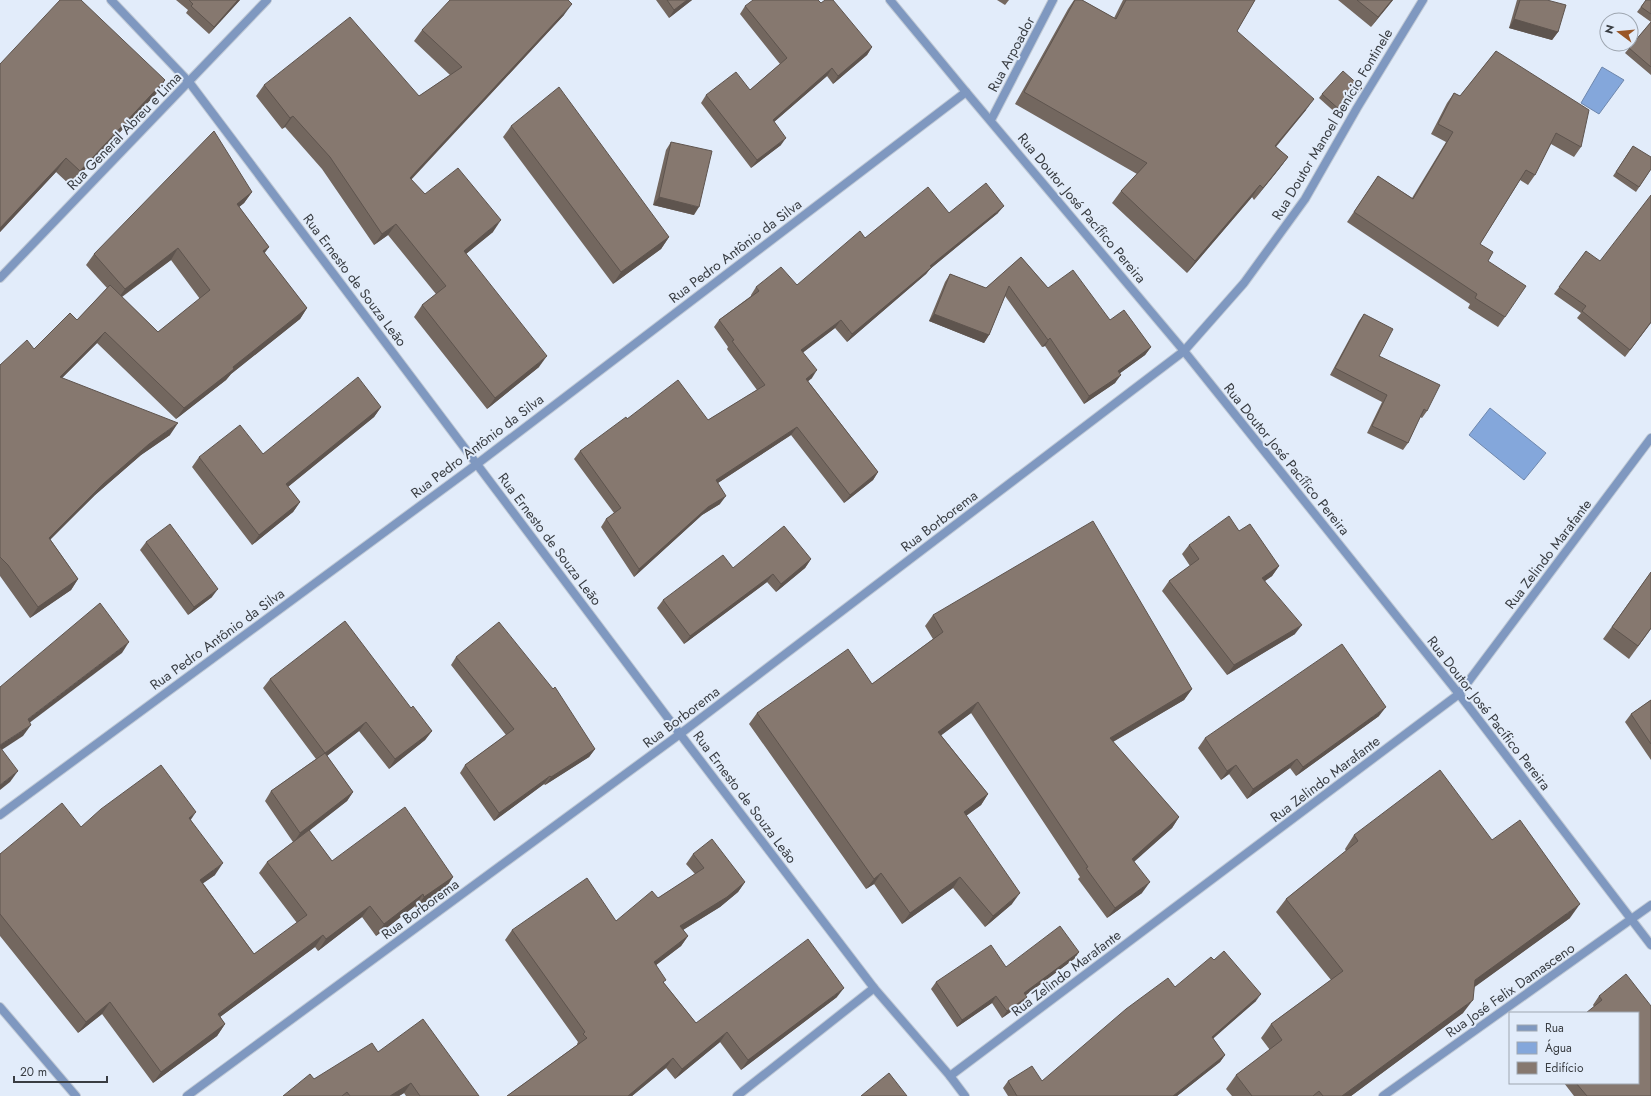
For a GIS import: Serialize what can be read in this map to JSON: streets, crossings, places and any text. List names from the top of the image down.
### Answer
{
  "streets": {
    "street": [
      "Rua Arpoador",
      "Rua Doutor Manoel Benício Fontinele",
      "Rua General Abreu e Lima",
      "Rua Doutor José Pacífico Pereira",
      "Rua Pedro Antônio da Silva",
      "Rua Ernesto de Souza Leão",
      "Rua Borborema",
      "Rua Zelindo Marafante",
      "Rua José Felix Damasceno"
    ]
  },
  "crossings": [
    ["Rua Arpoador", "Rua Doutor José Pacífico Pereira"],
    ["Rua Doutor Manoel Benício Fontinele", "Rua Doutor José Pacífico Pereira"],
    ["Rua Doutor Manoel Benício Fontinele", "Rua Borborema"],
    ["Rua General Abreu e Lima", "Rua Ernesto de Souza Leão"],
    ["Rua Doutor José Pacífico Pereira", "Rua Pedro Antônio da Silva"],
    ["Rua Doutor José Pacífico Pereira", "Rua Borborema"],
    ["Rua Doutor José Pacífico Pereira", "Rua Zelindo Marafante"],
    ["Rua Doutor José Pacífico Pereira", "Rua José Felix Damasceno"],
    ["Rua Pedro Antônio da Silva", "Rua Ernesto de Souza Leão"],
    ["Rua Ernesto de Souza Leão", "Rua Borborema"],
    ["Rua Ernesto de Souza Leão", "Rua Zelindo Marafante"]
  ],
  "legend": ["Rua", "Água", "Edifício"],
  "scale_bar": "20 m",
  "north": "left"
}
